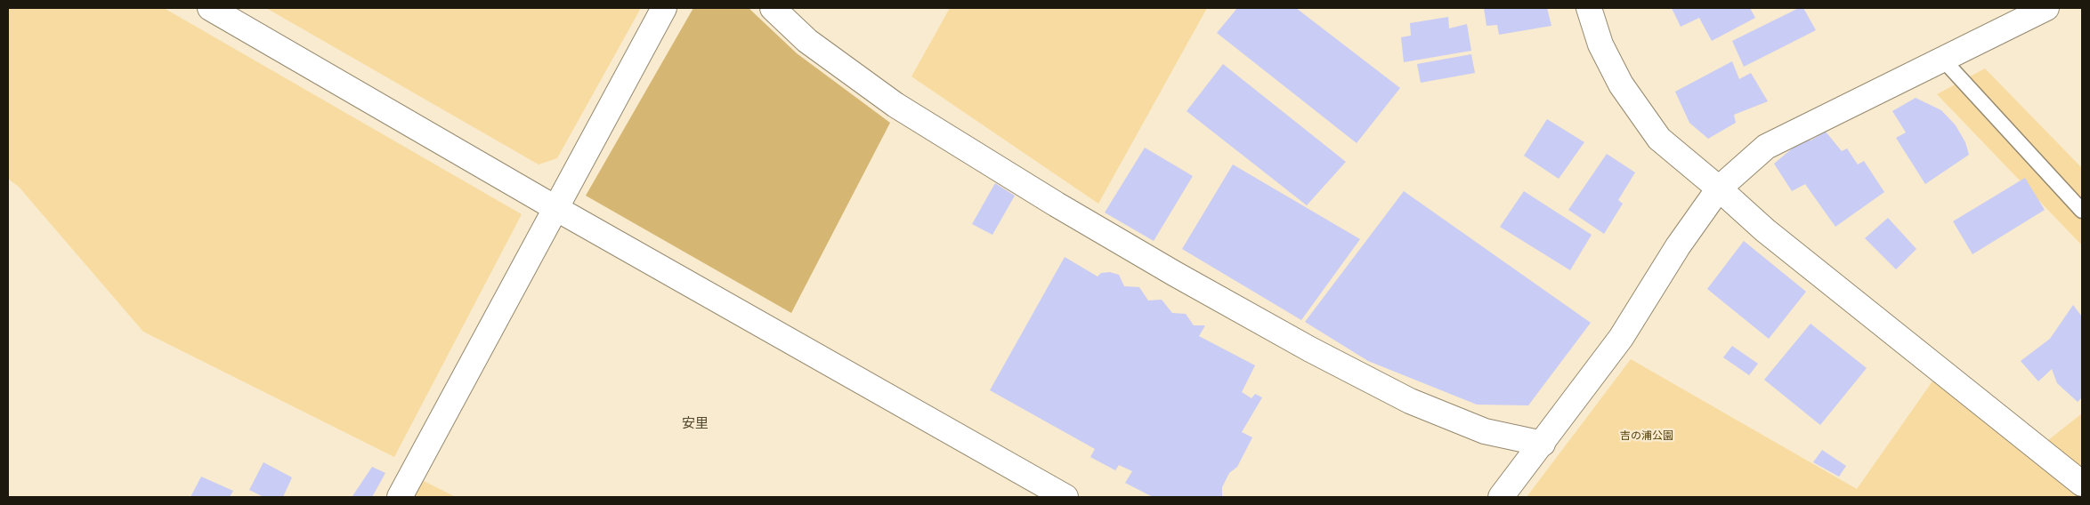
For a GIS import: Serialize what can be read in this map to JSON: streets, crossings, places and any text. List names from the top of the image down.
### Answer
{
  "districts": ["安里"],
  "parks": ["吉の浦公園"]
}
